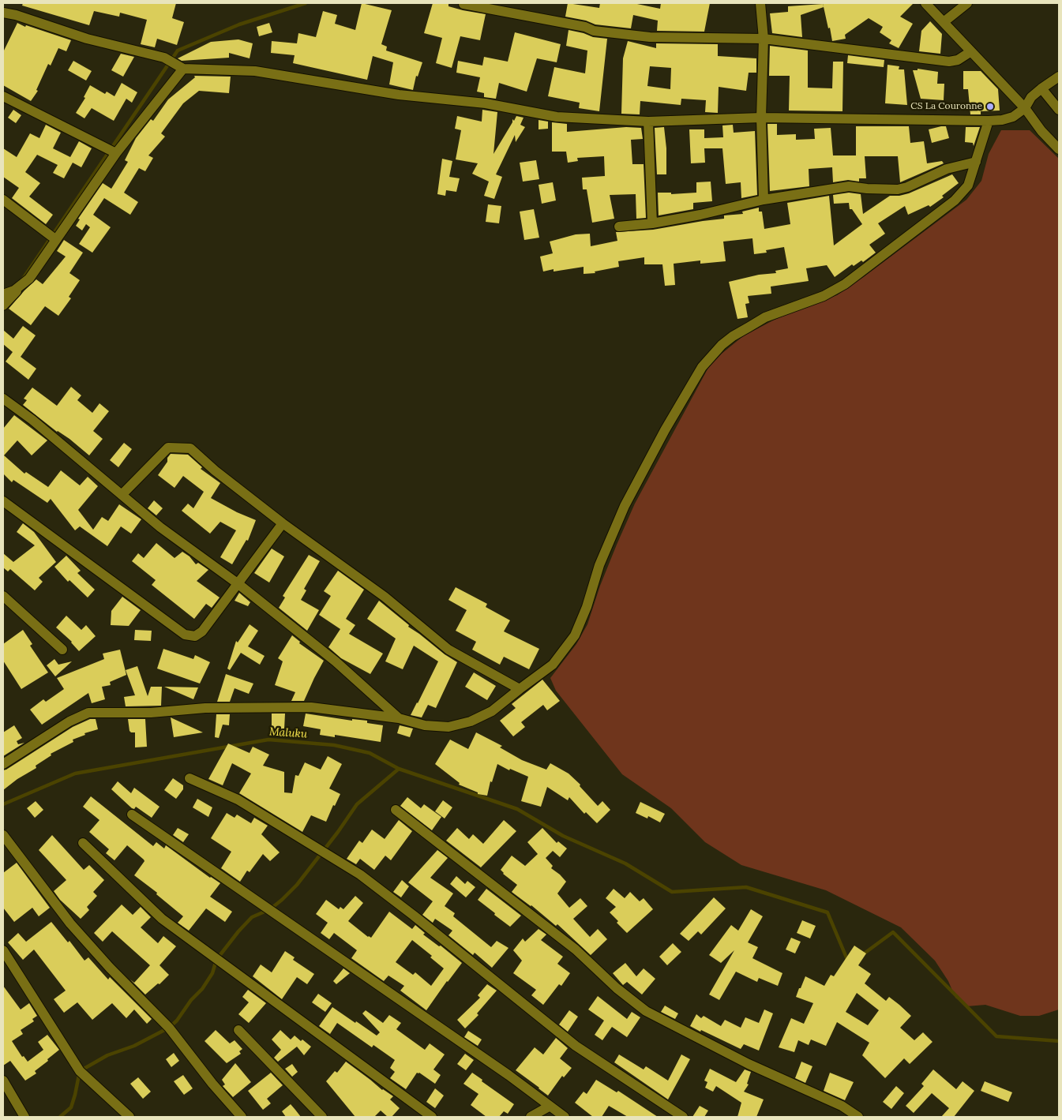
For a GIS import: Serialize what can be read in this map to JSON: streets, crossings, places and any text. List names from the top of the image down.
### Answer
{
  "water": ["Maluku"],
  "places": ["CS La Couronne"]
}
